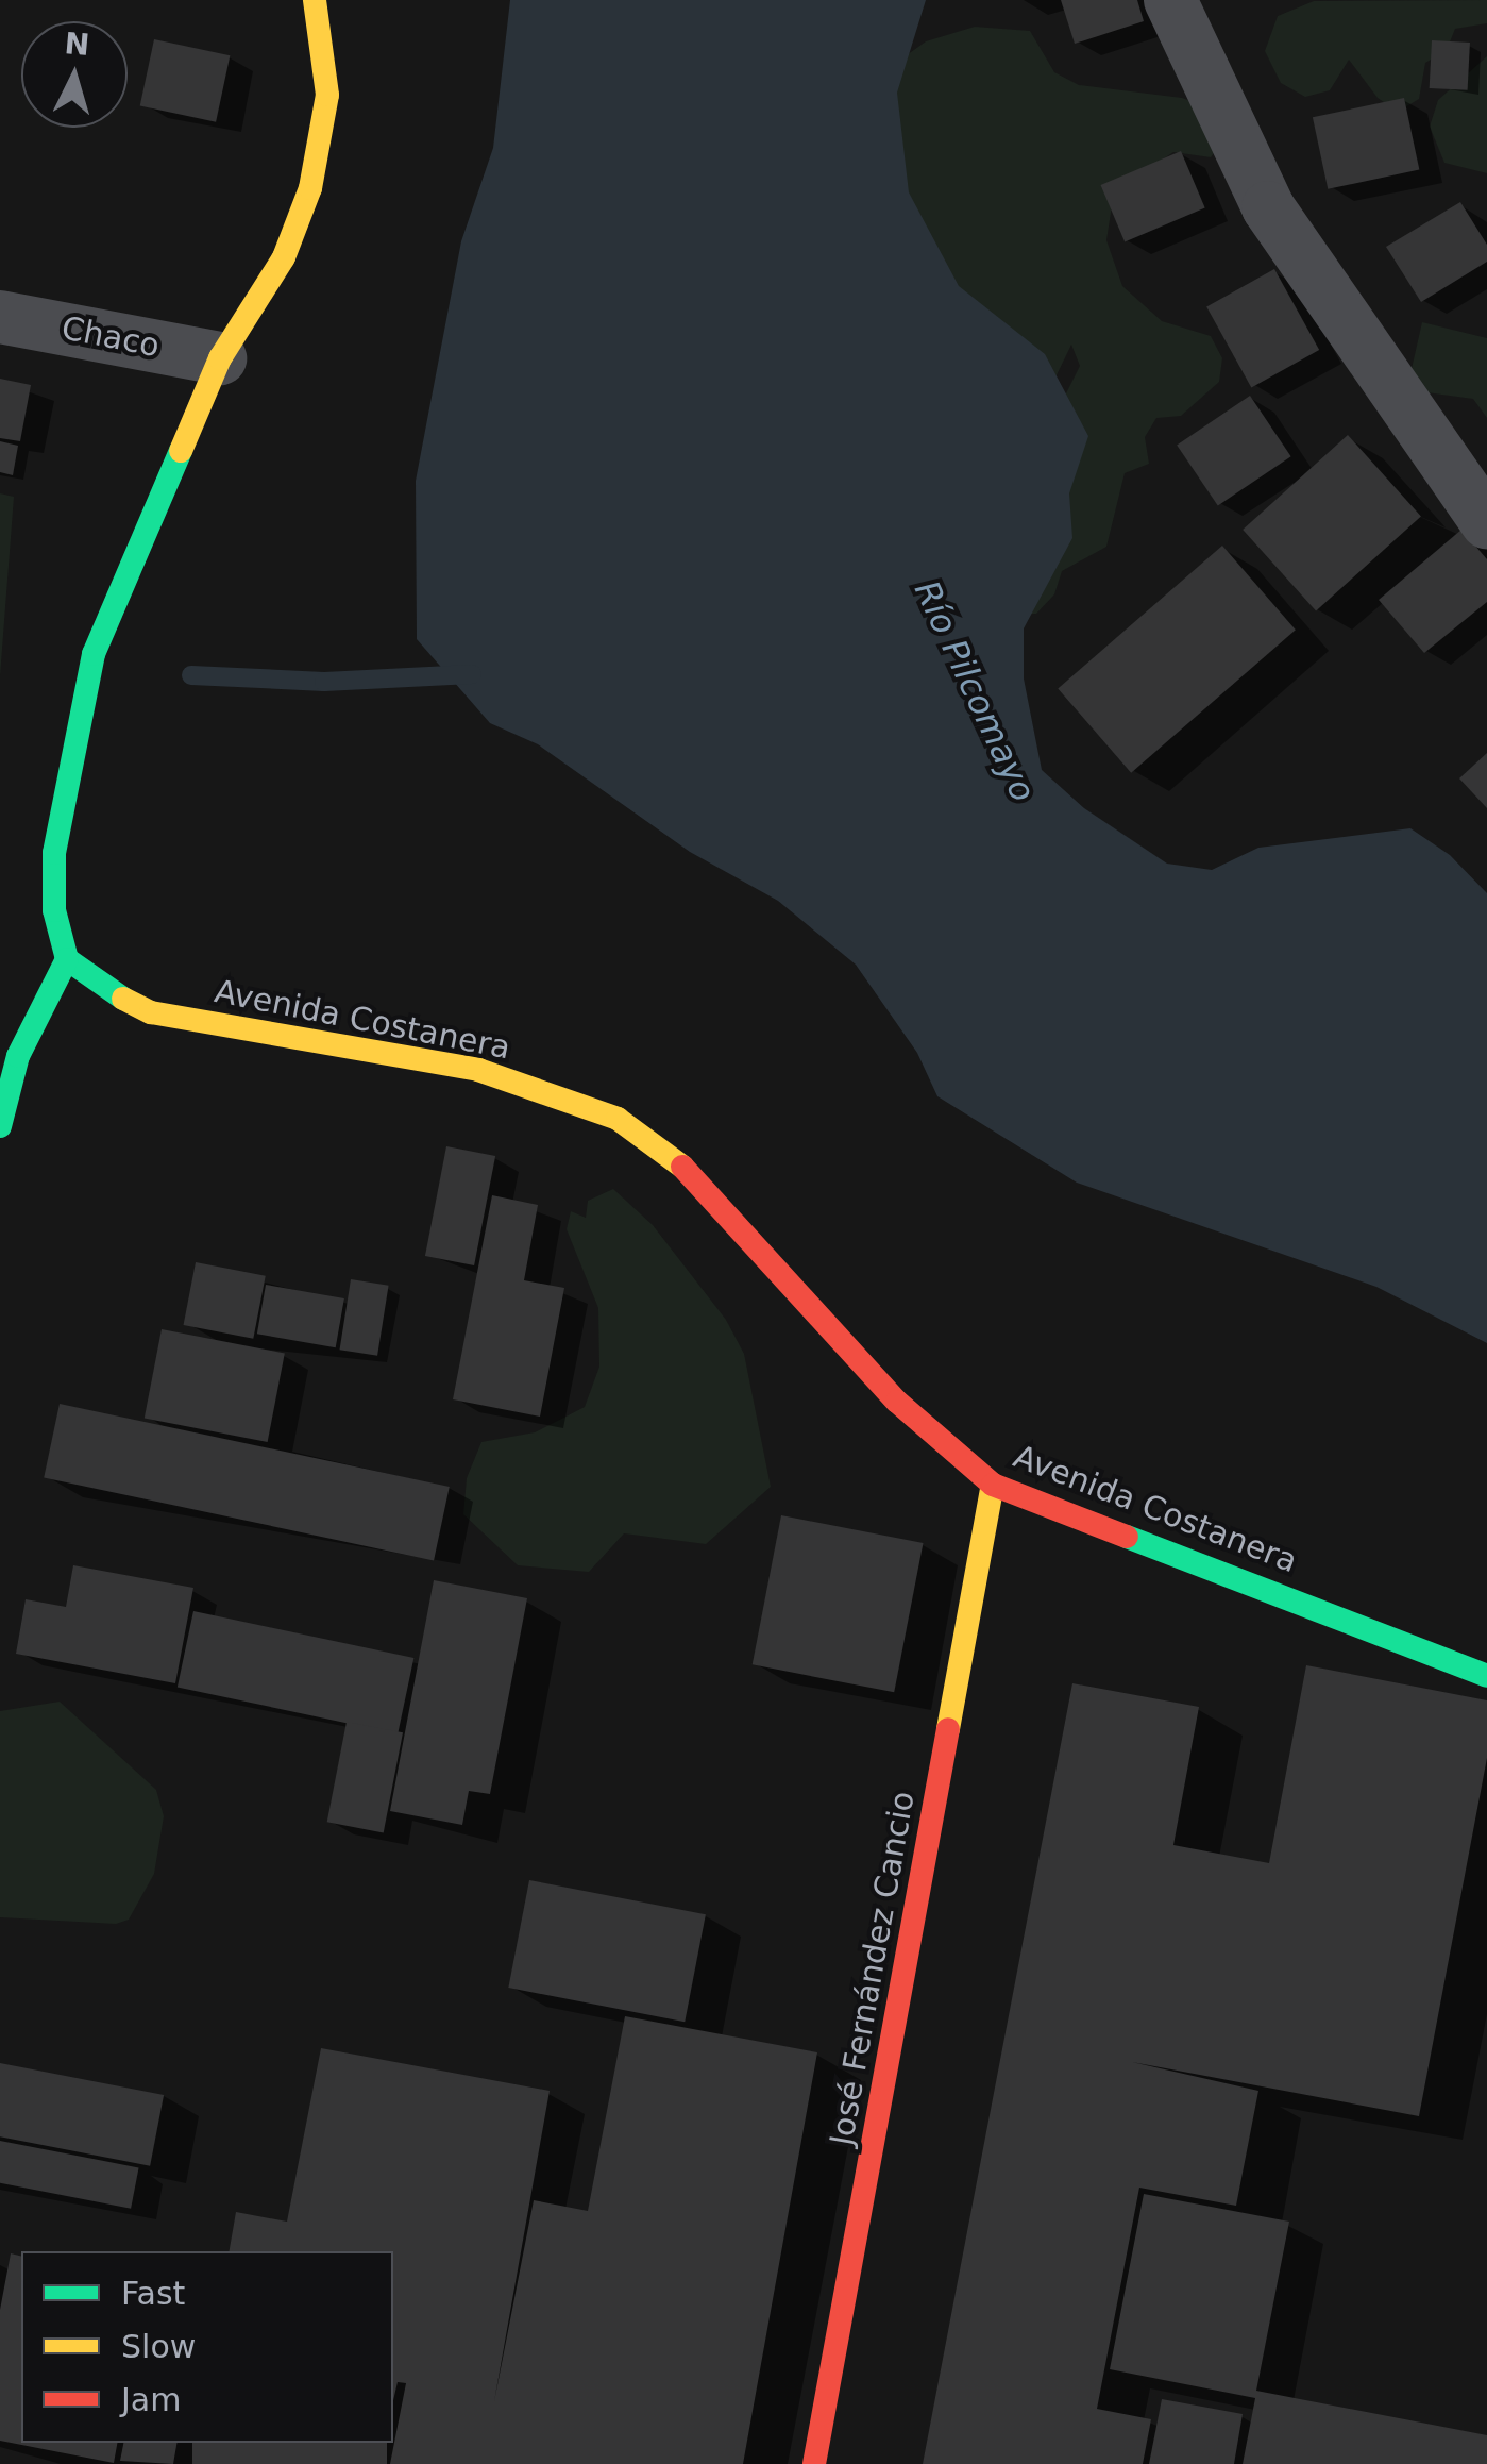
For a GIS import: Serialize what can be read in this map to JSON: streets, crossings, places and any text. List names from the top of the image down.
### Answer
{
  "streets": {
    "street": ["Chaco", "Avenida Costanera", "José Fernández Cancio"]
  },
  "crossings": [
    ["Avenida Costanera", "José Fernández Cancio"]
  ],
  "water": ["Río Pilcomayo"],
  "legend": ["Fast", "Slow", "Jam"],
  "north": "top"
}
